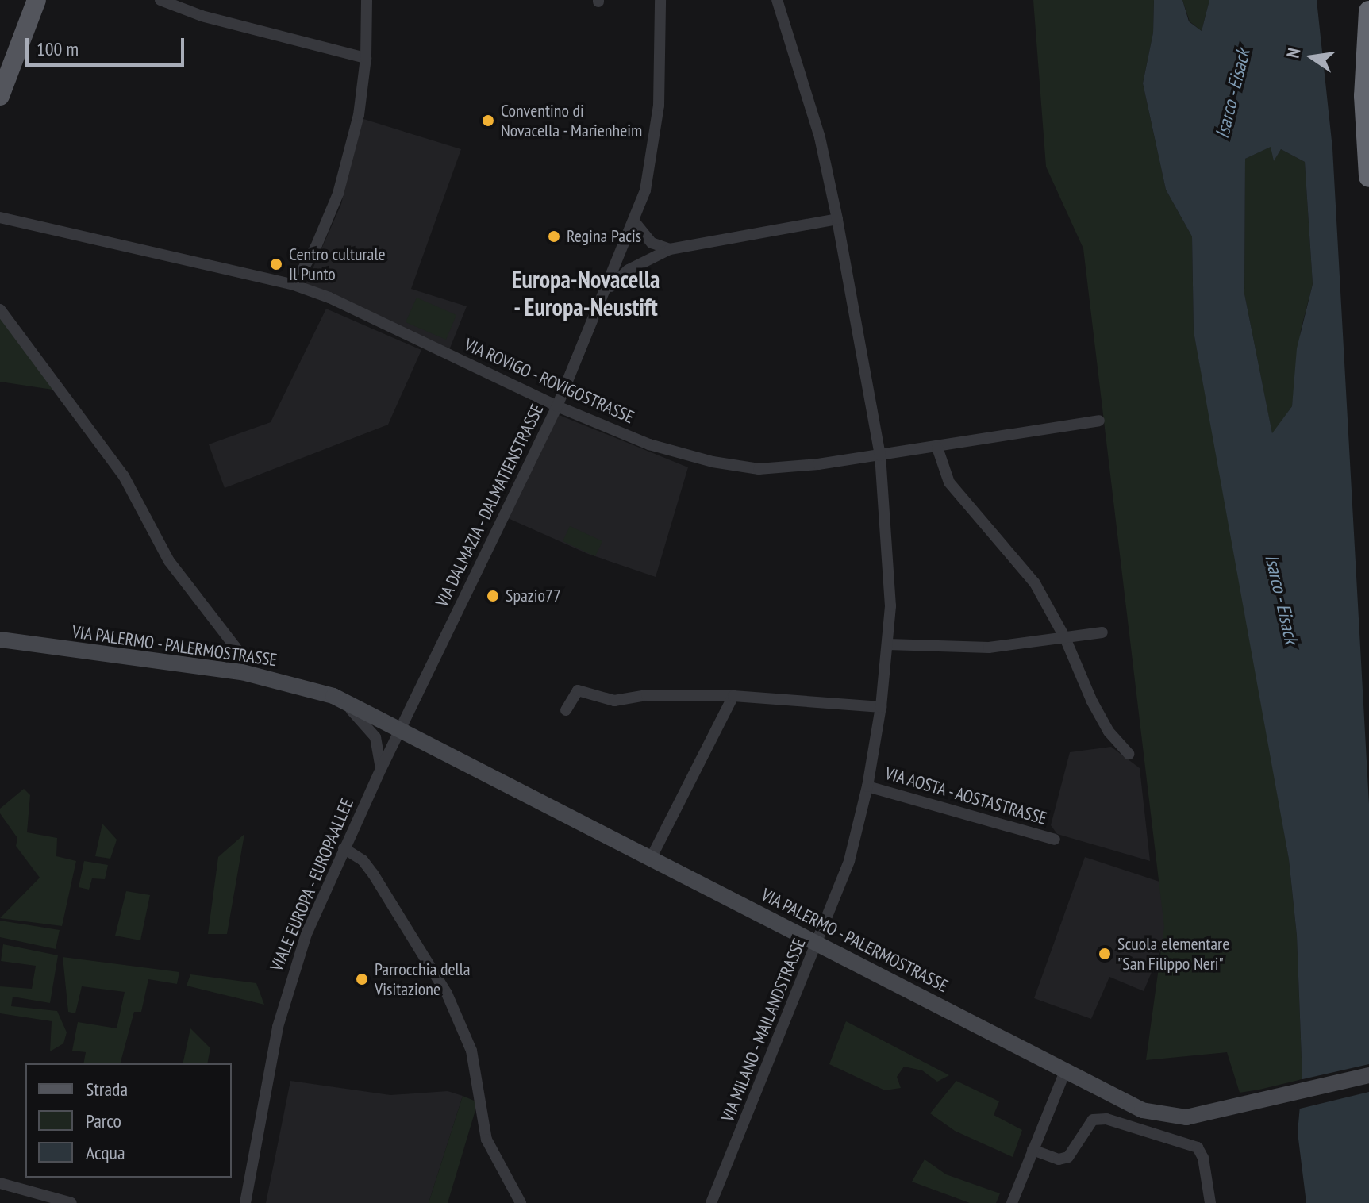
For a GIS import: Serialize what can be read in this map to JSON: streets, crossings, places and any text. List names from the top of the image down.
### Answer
{
  "streets": {
    "street": [
      "VIA ROVIGO - ROVIGOSTRASSE",
      "VIA DALMAZIA - DALMATIENSTRASSE",
      "VIA PALERMO - PALERMOSTRASSE",
      "VIA AOSTA - AOSTASTRASSE",
      "VIALE EUROPA - EUROPAALLEE",
      "VIA MILANO - MAILANDSTRASSE"
    ]
  },
  "crossings": [
    ["VIA ROVIGO - ROVIGOSTRASSE", "VIA DALMAZIA - DALMATIENSTRASSE"],
    ["VIA ROVIGO - ROVIGOSTRASSE", "VIA MILANO - MAILANDSTRASSE"],
    ["VIA DALMAZIA - DALMATIENSTRASSE", "VIA PALERMO - PALERMOSTRASSE"],
    ["VIA DALMAZIA - DALMATIENSTRASSE", "VIALE EUROPA - EUROPAALLEE"],
    ["VIA PALERMO - PALERMOSTRASSE", "VIALE EUROPA - EUROPAALLEE"],
    ["VIA PALERMO - PALERMOSTRASSE", "VIA MILANO - MAILANDSTRASSE"],
    ["VIA AOSTA - AOSTASTRASSE", "VIA MILANO - MAILANDSTRASSE"]
  ],
  "districts": ["Europa-Novacella - Europa-Neustift"],
  "water": ["Isarco - Eisack"],
  "places": [
    "Conventino di Novacella - Marienheim",
    "Regina Pacis",
    "Centro culturale Il Punto",
    "Spazio77",
    "Scuola elementare \"San Filippo Neri\"",
    "Parrocchia della Visitazione"
  ],
  "legend": ["Strada", "Parco", "Acqua"],
  "scale_bar": "100 m",
  "north": "left"
}
